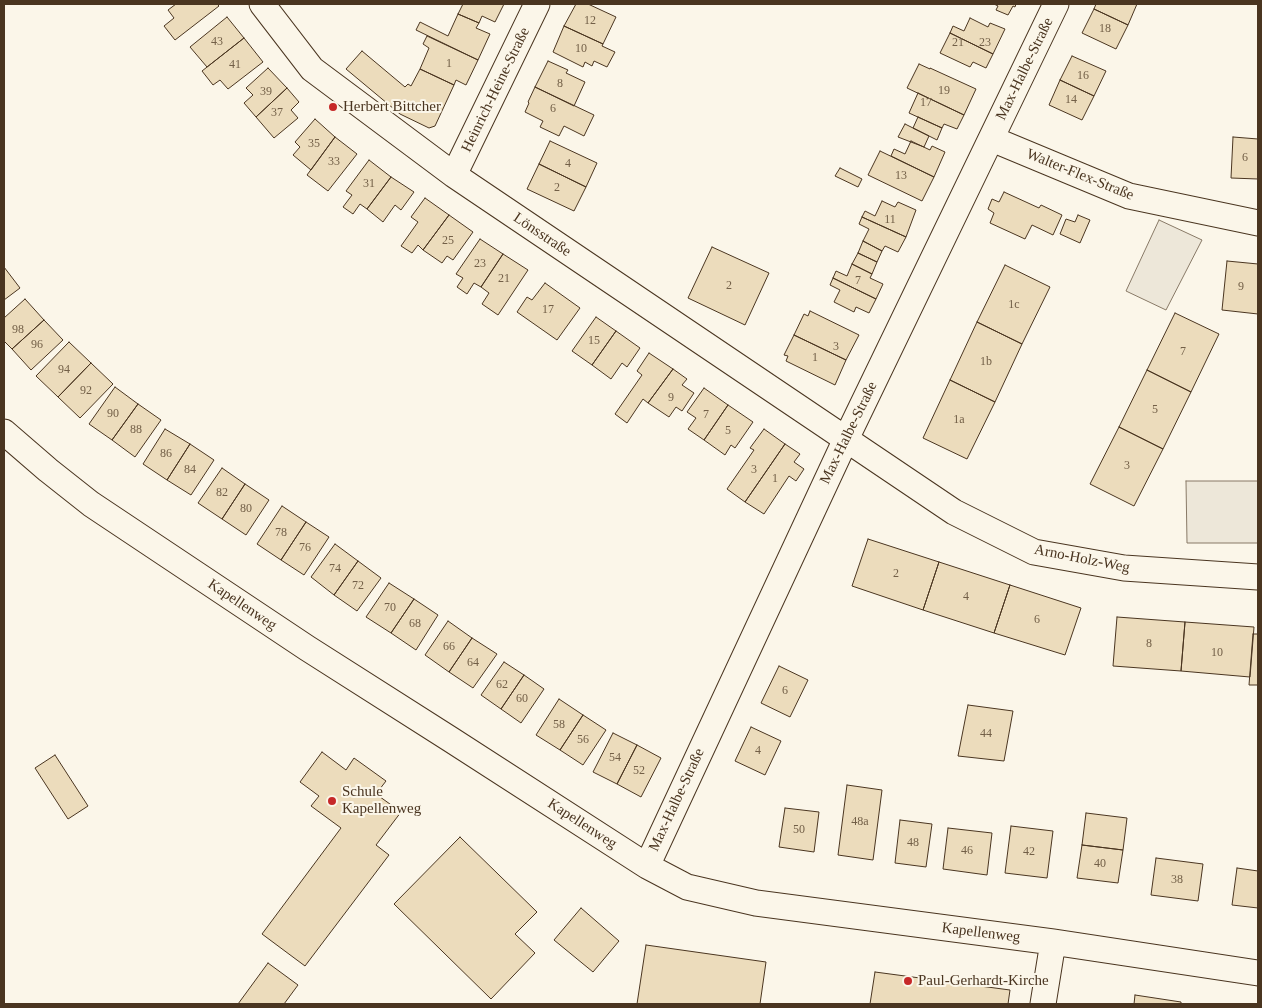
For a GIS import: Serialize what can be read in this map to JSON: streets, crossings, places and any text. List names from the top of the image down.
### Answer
{
  "streets": {
    "street": [
      "Max-Halbe-Straße",
      "Heinrich-Heine-Straße",
      "Walter-Flex-Straße",
      "Lönsstraße",
      "Arno-Holz-Weg",
      "Kapellenweg"
    ]
  },
  "crossings": [
    ["Max-Halbe-Straße", "Walter-Flex-Straße"],
    ["Max-Halbe-Straße", "Lönsstraße"],
    ["Max-Halbe-Straße", "Arno-Holz-Weg"],
    ["Max-Halbe-Straße", "Kapellenweg"],
    ["Heinrich-Heine-Straße", "Lönsstraße"],
    ["Lönsstraße", "Arno-Holz-Weg"]
  ],
  "places": ["Herbert Bittcher", "Schule Kapellenweg", "Paul-Gerhardt-Kirche"],
  "house_numbers": [
    "12",
    "18",
    "43",
    "21",
    "23",
    "10",
    "1",
    "41",
    "16",
    "8",
    "19",
    "39",
    "14",
    "17",
    "6",
    "37",
    "35",
    "6",
    "33",
    "4",
    "13",
    "31",
    "2",
    "11",
    "25",
    "23",
    "21",
    "7",
    "2",
    "9",
    "1c",
    "17",
    "98",
    "15",
    "96",
    "3",
    "7",
    "1",
    "1b",
    "94",
    "92",
    "9",
    "5",
    "90",
    "7",
    "1a",
    "88",
    "5",
    "86",
    "3",
    "84",
    "3",
    "1",
    "82",
    "80",
    "78",
    "76",
    "74",
    "2",
    "72",
    "4",
    "70",
    "6",
    "68",
    "8",
    "66",
    "10",
    "64",
    "62",
    "6",
    "60",
    "58",
    "44",
    "56",
    "4",
    "54",
    "52",
    "48a",
    "50",
    "48",
    "46",
    "42",
    "40",
    "38"
  ]
}
